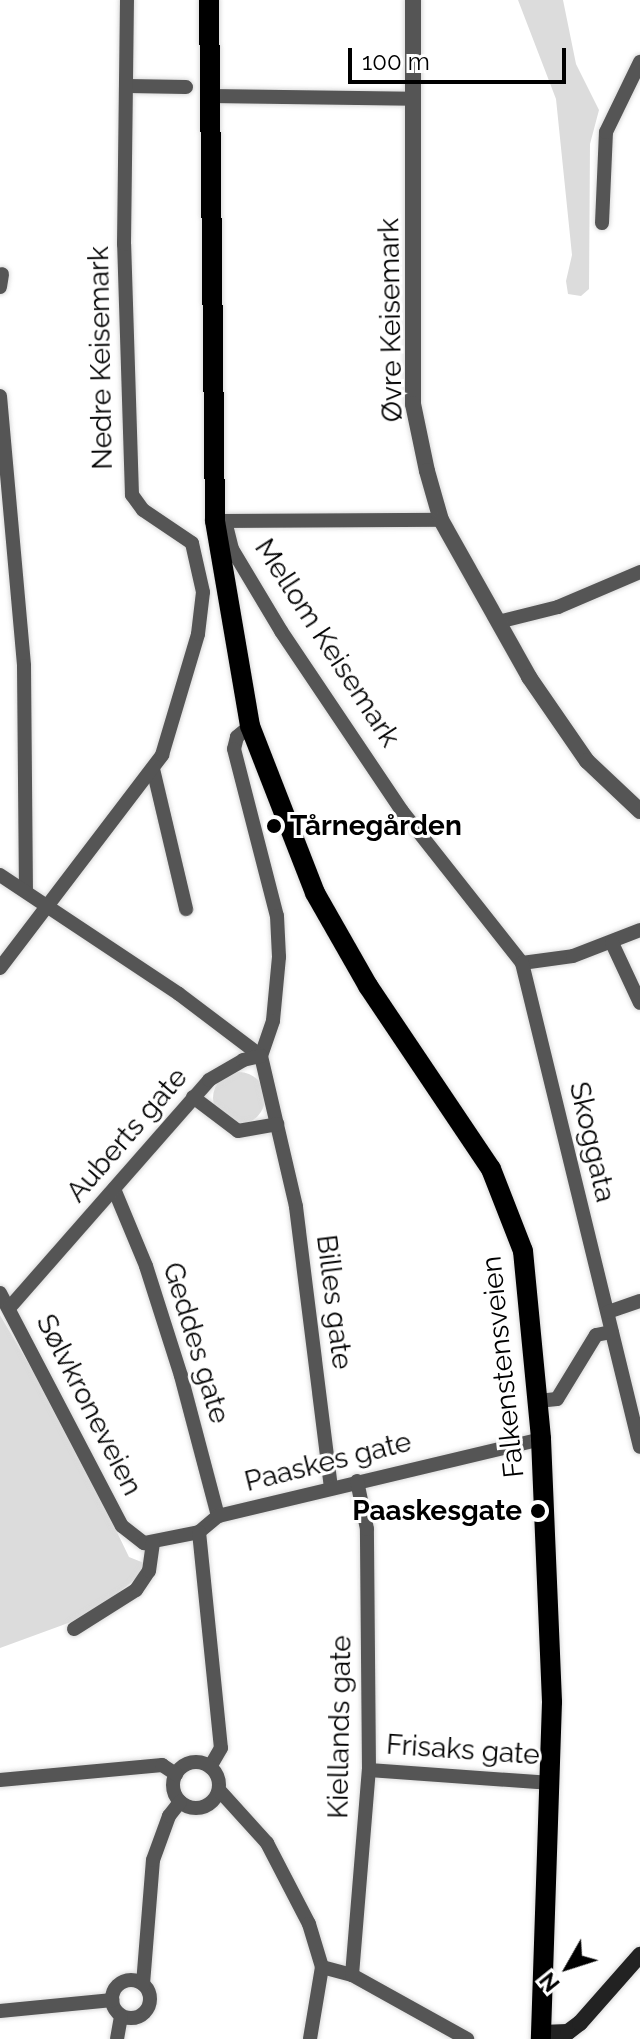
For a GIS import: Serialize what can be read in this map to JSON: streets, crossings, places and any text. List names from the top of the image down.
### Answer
{
  "streets": {
    "main road": ["Mellom Keisemark", "Falkenstensveien"],
    "street": [
      "Øvre Keisemark",
      "Nedre Keisemark",
      "Auberts gate",
      "Skoggata",
      "Billes gate",
      "Geddes gate",
      "Sølvkroneveien",
      "Paaskes gate",
      "Kiellands gate",
      "Frisaks gate"
    ]
  },
  "crossings": [
    ["Mellom Keisemark", "Skoggata"],
    ["Mellom Keisemark", "Falkenstensveien"],
    ["Auberts gate", "Billes gate"],
    ["Auberts gate", "Geddes gate"],
    ["Auberts gate", "Sølvkroneveien"],
    ["Billes gate", "Paaskes gate"],
    ["Geddes gate", "Paaskes gate"],
    ["Falkenstensveien", "Paaskes gate"],
    ["Falkenstensveien", "Frisaks gate"],
    ["Sølvkroneveien", "Paaskes gate"],
    ["Paaskes gate", "Kiellands gate"],
    ["Kiellands gate", "Frisaks gate"]
  ],
  "places": ["Tårnegården", "Paaskesgate"],
  "scale_bar": "100 m",
  "north": "bottom left"
}
